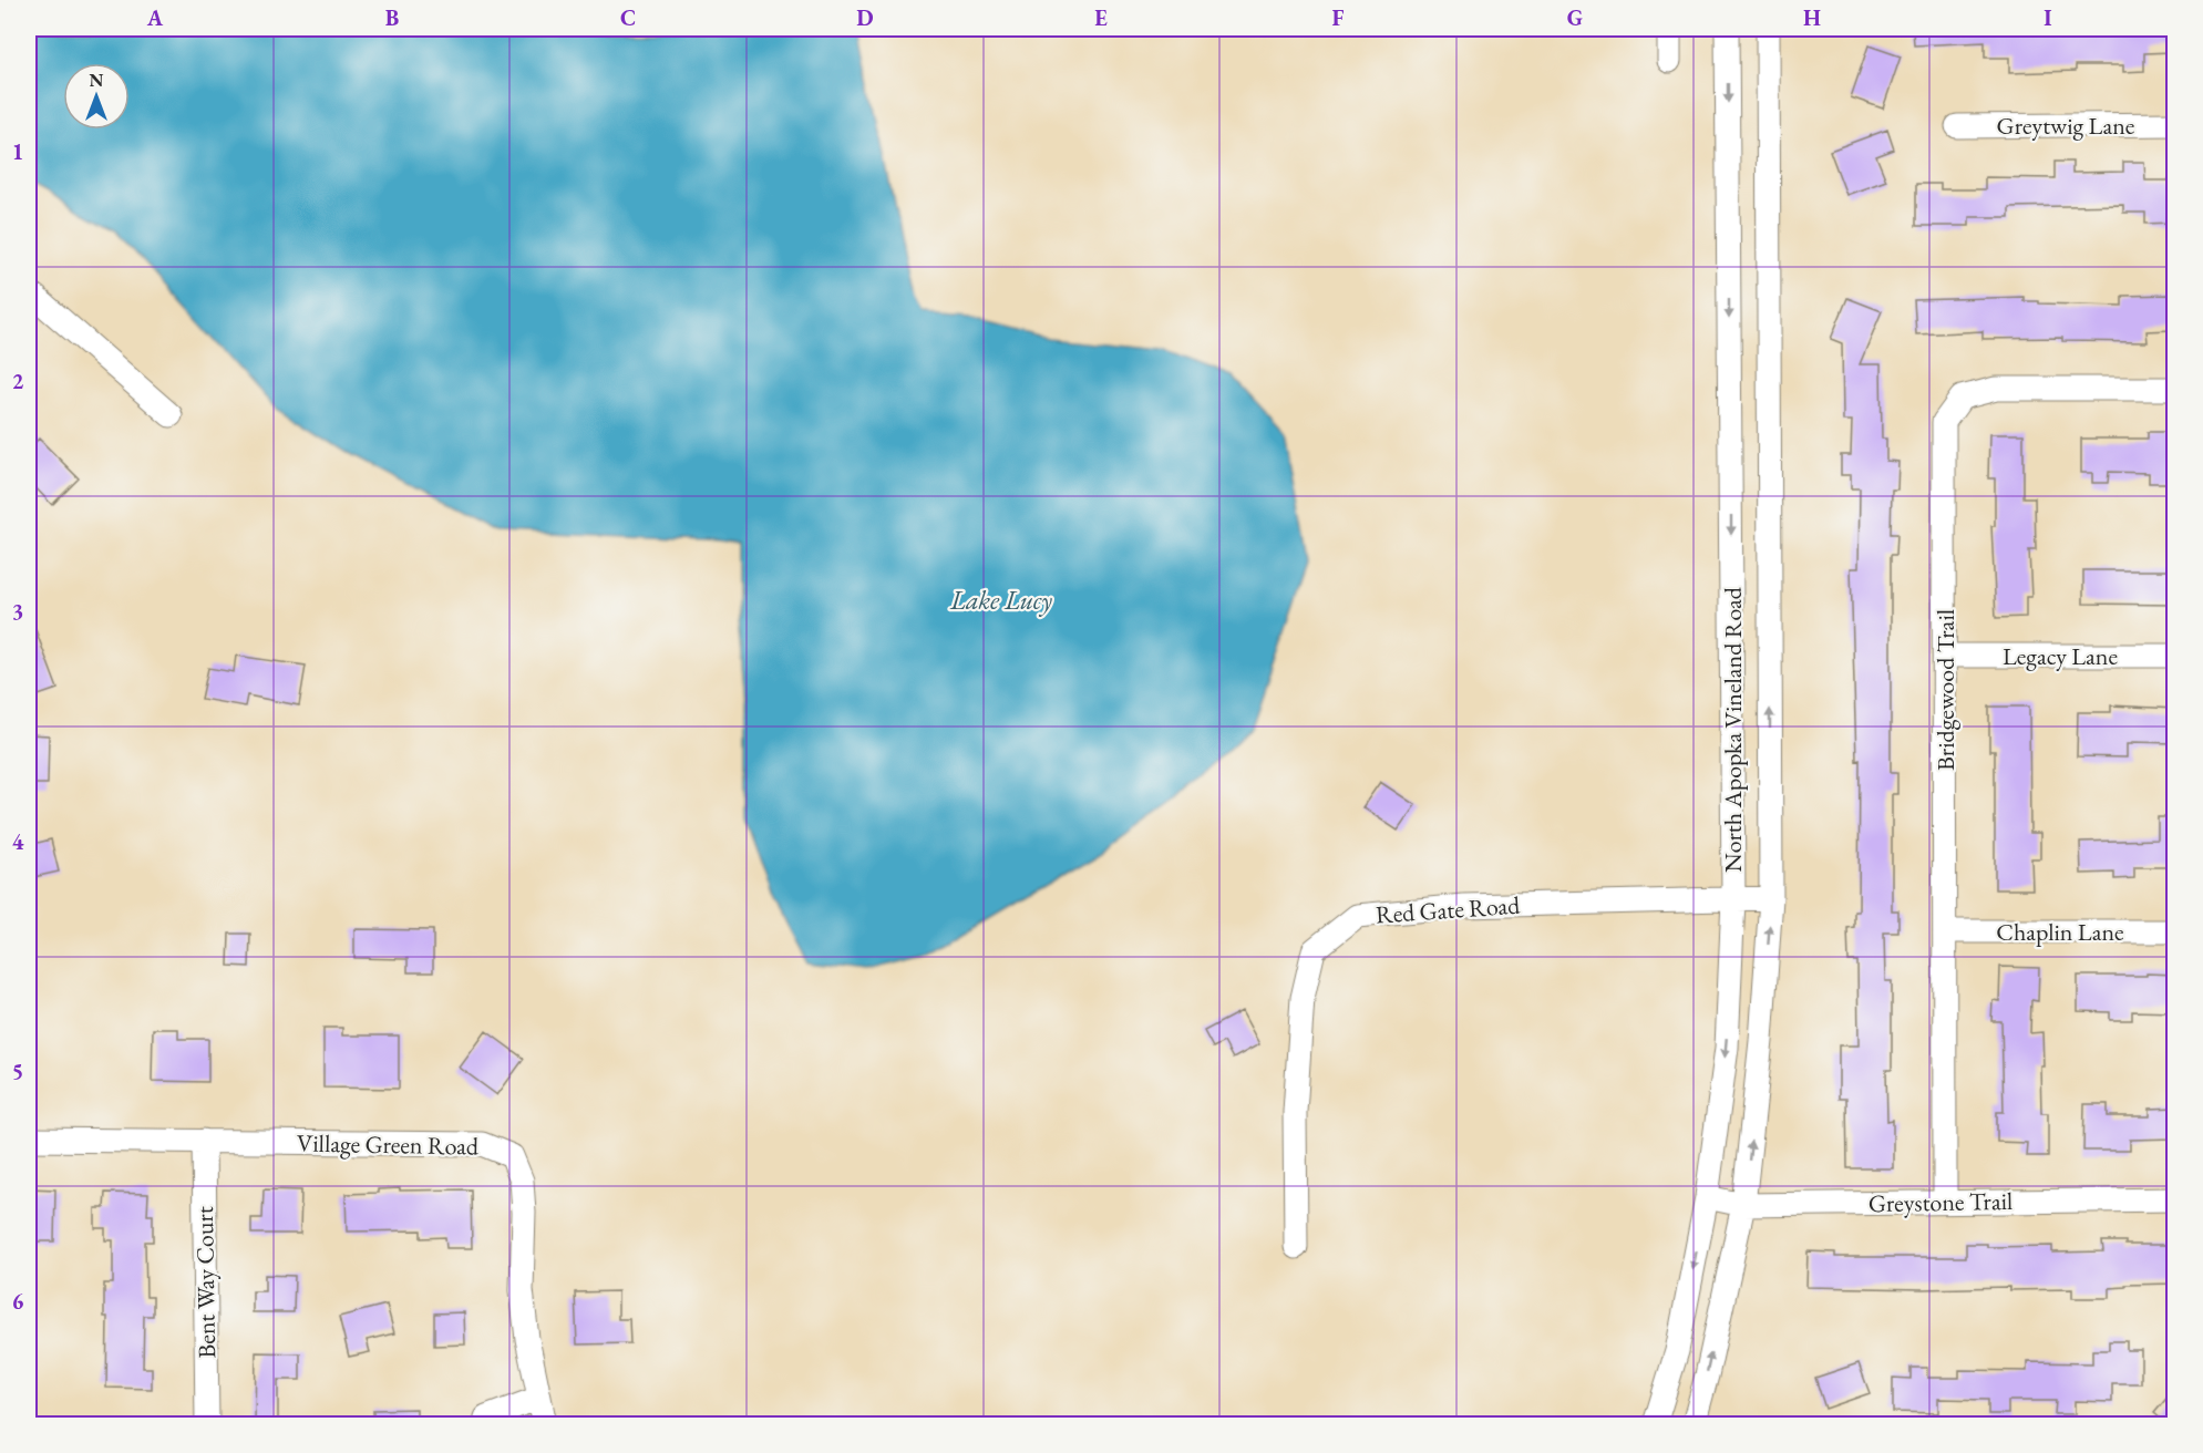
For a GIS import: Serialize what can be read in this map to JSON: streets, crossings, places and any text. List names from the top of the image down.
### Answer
{
  "streets": {
    "street": [
      "Greytwig Lane",
      "Legacy Lane",
      "Bridgewood Trail",
      "North Apopka Vineland Road",
      "Red Gate Road",
      "Chaplin Lane",
      "Village Green Road",
      "Greystone Trail",
      "Bent Way Court"
    ]
  },
  "crossings": [
    ["Legacy Lane", "Bridgewood Trail"],
    ["Bridgewood Trail", "Chaplin Lane"],
    ["Bridgewood Trail", "Greystone Trail"],
    ["North Apopka Vineland Road", "Red Gate Road"],
    ["North Apopka Vineland Road", "Greystone Trail"],
    ["Village Green Road", "Bent Way Court"]
  ],
  "water": ["Lake Lucy"],
  "north": "top",
  "grid": {
    "columns": [
      "A",
      "B",
      "C",
      "D",
      "E",
      "F",
      "G",
      "H",
      "I"
    ],
    "rows": [
      "1",
      "2",
      "3",
      "4",
      "5",
      "6"
    ]
  }
}
